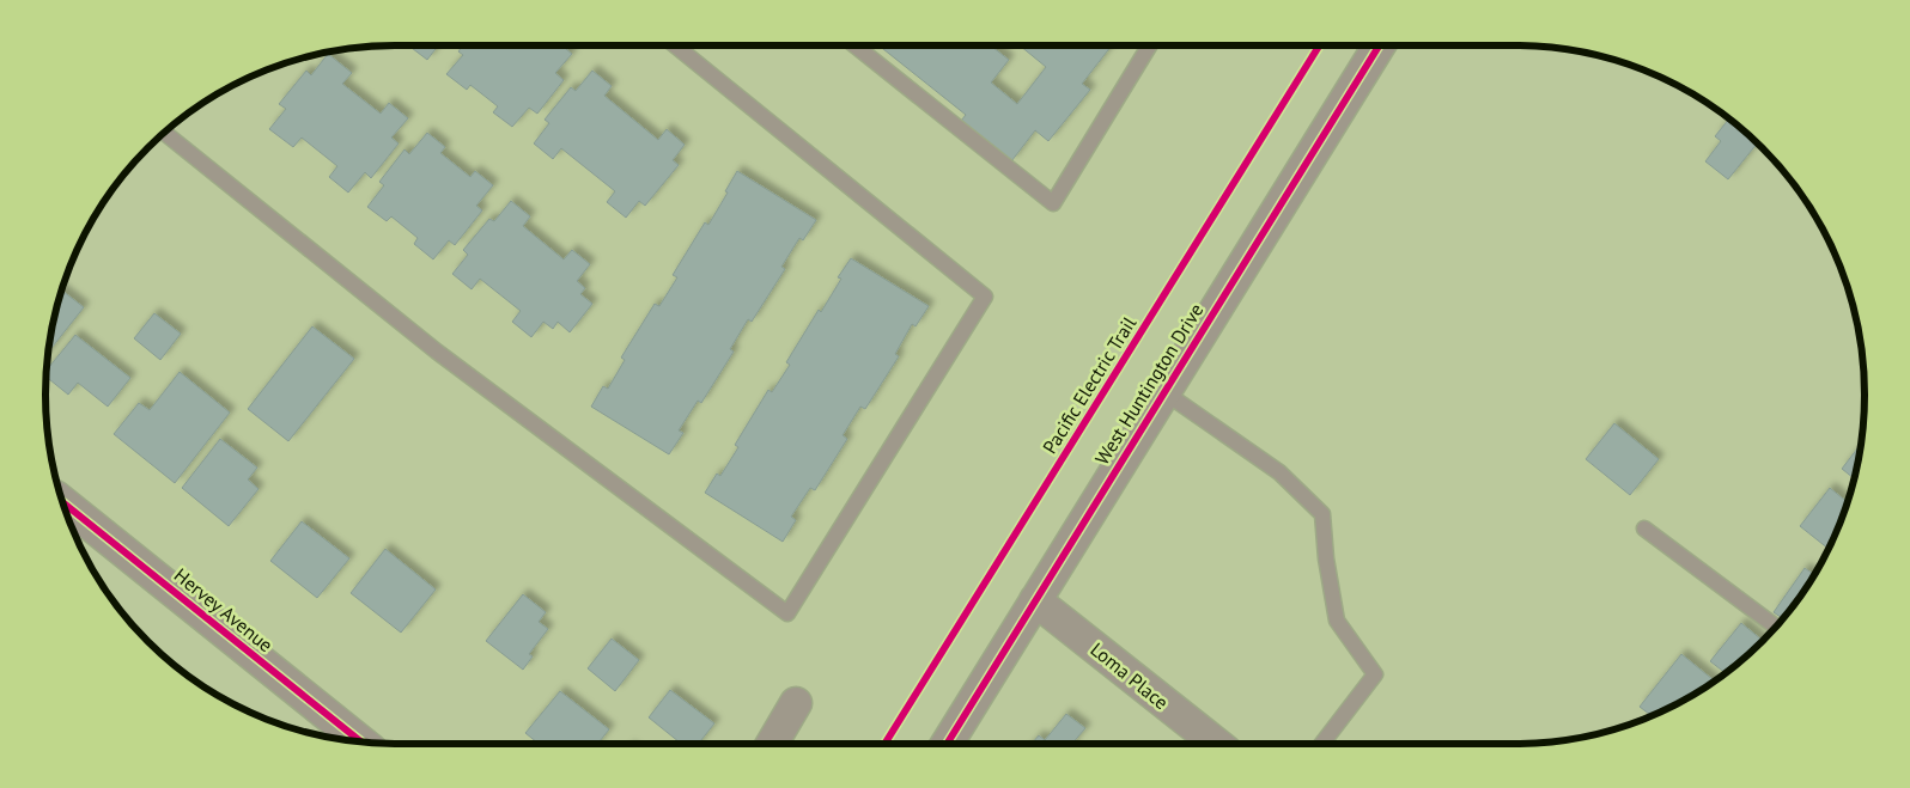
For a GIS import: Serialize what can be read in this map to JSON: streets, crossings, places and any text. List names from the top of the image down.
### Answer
{
  "streets": {
    "street": ["West Huntington Drive", "Hervey Avenue", "Loma Place"],
    "cycle path": ["Pacific Electric Trail"]
  },
  "crossings": [
    ["West Huntington Drive", "Loma Place"]
  ]
}
